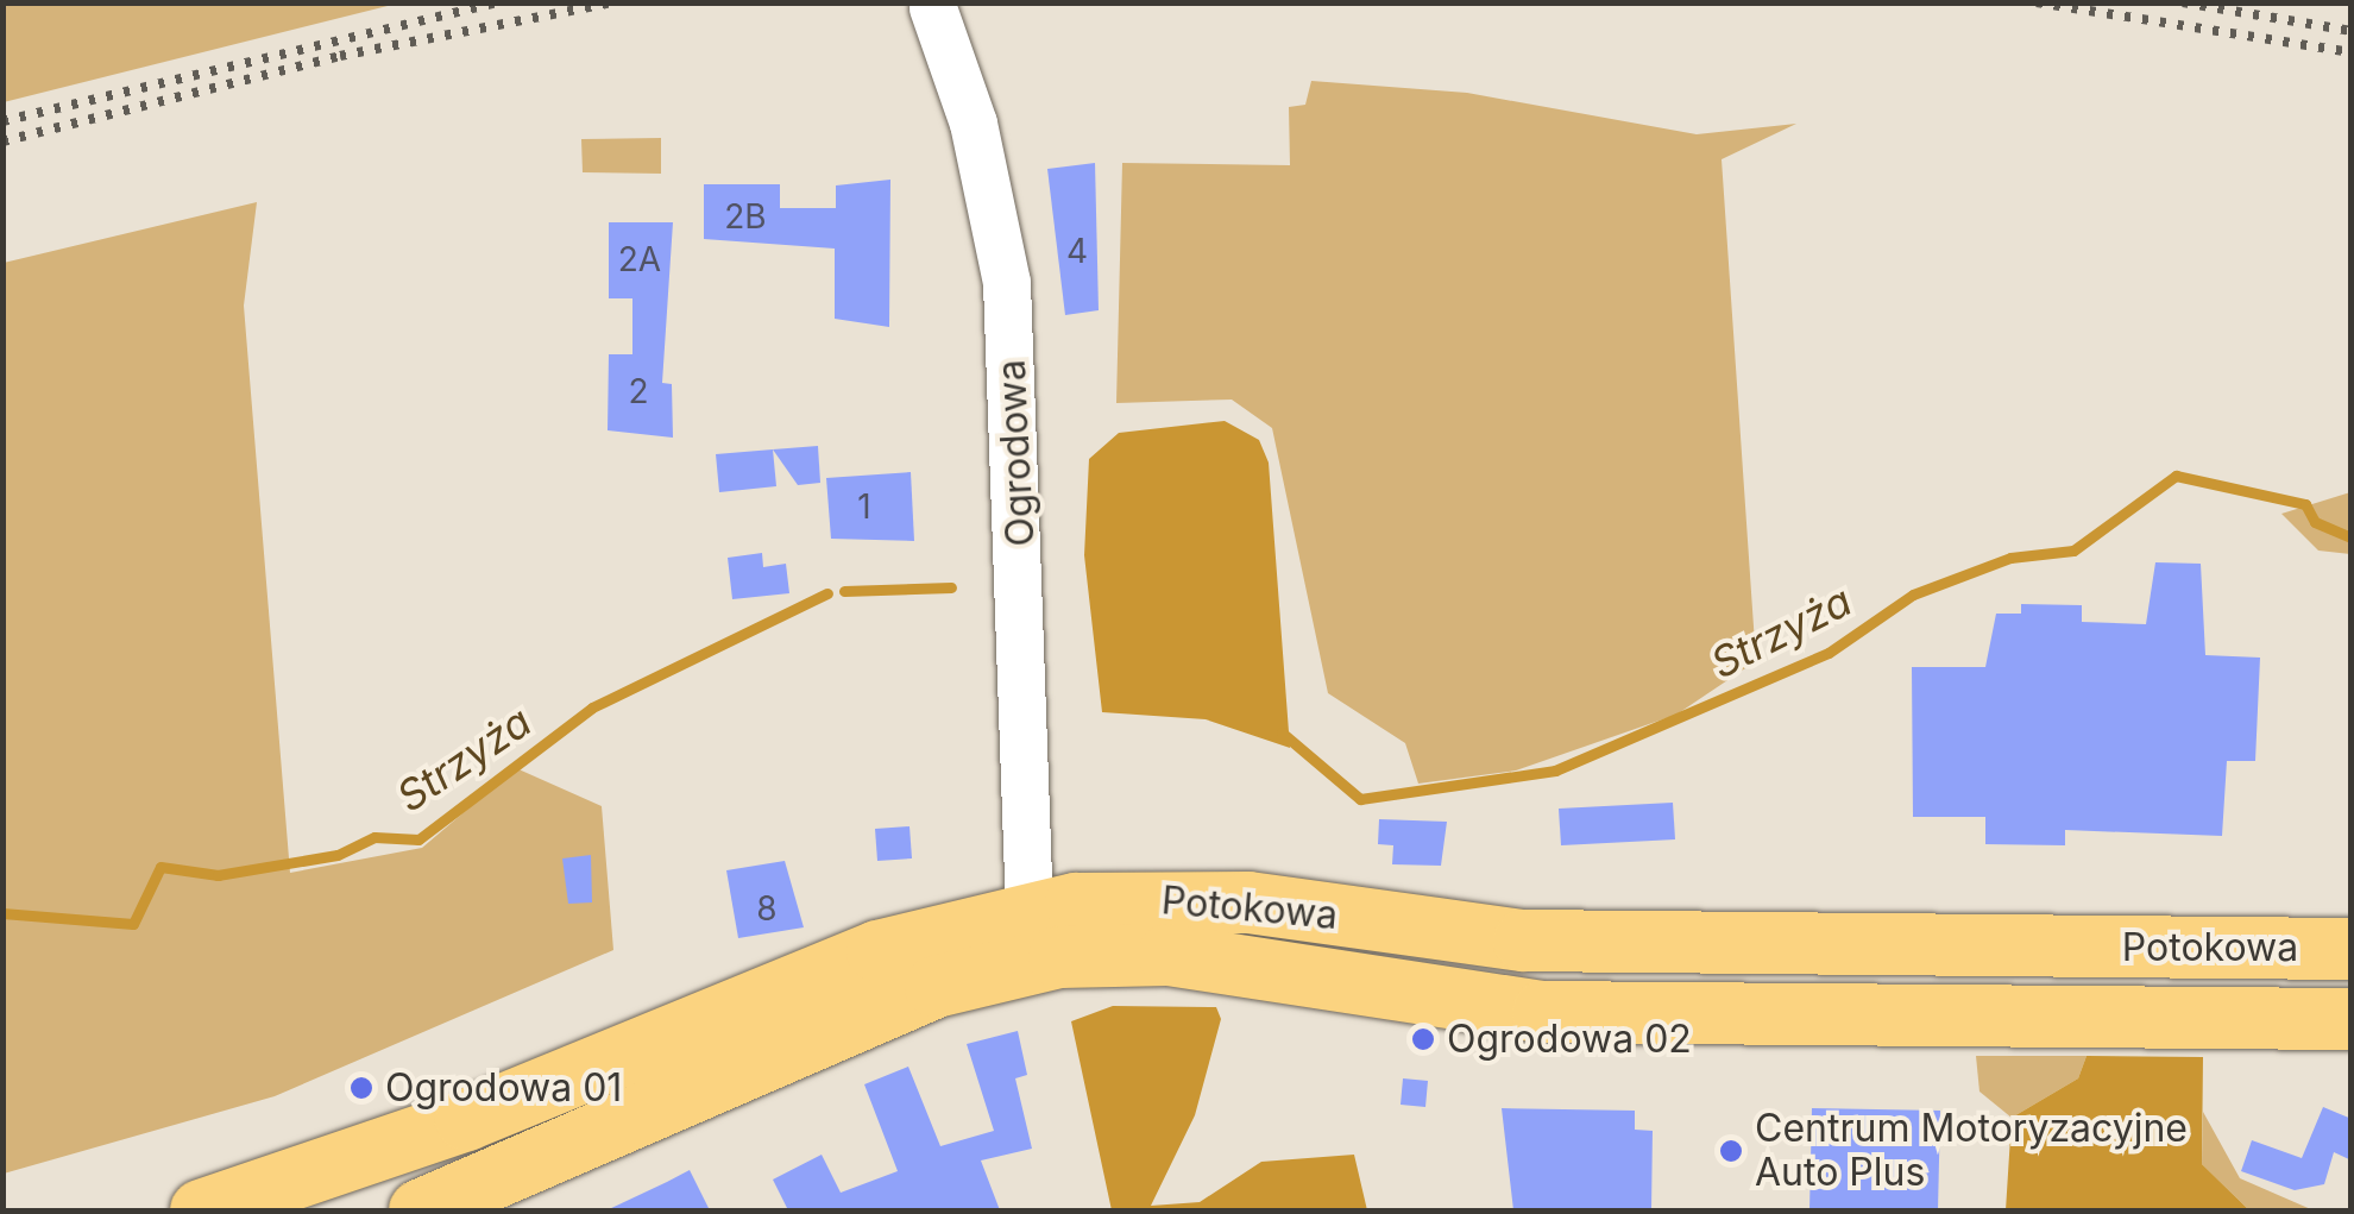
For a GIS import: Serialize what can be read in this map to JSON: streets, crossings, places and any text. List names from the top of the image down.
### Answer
{
  "streets": {
    "main road": ["Potokowa"],
    "street": ["Ogrodowa"]
  },
  "crossings": [
    ["Ogrodowa", "Potokowa"]
  ],
  "water": ["Strzyża"],
  "places": ["Ogrodowa 02", "Ogrodowa 01", "Centrum Motoryzacyjne Auto Plus"],
  "house_numbers": [
    "2B",
    "4",
    "2A",
    "2",
    "1",
    "8"
  ]
}
